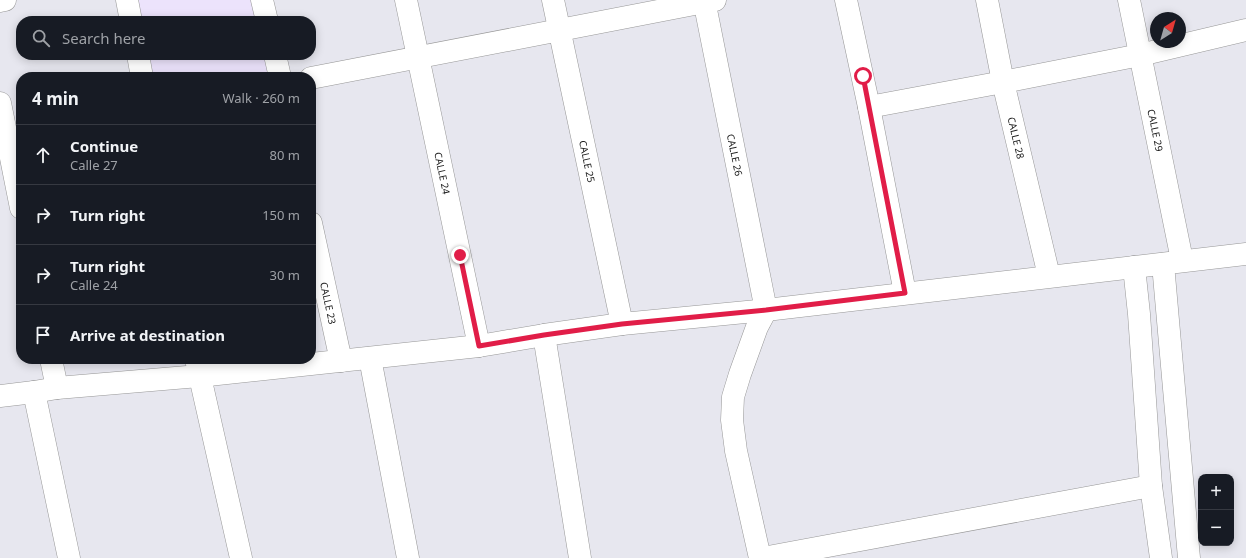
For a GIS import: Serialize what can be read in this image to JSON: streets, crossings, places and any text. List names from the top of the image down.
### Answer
{
  "streets": {
    "street": [
      "CALLE 29",
      "CALLE 28",
      "CALLE 26",
      "CALLE 25",
      "CALLE 24",
      "CALLE 23"
    ]
  },
  "north": "top right",
  "page": {
    "search": "Search here",
    "heading": ["4 min", "Walk · 260 m"],
    "list": [
      ["Continue", "Calle 27", "80 m"],
      ["Turn right", "150 m"],
      ["Turn right", "Calle 24", "30 m"],
      "Arrive at destination"
    ],
    "map_buttons": ["+", "−"]
  }
}
